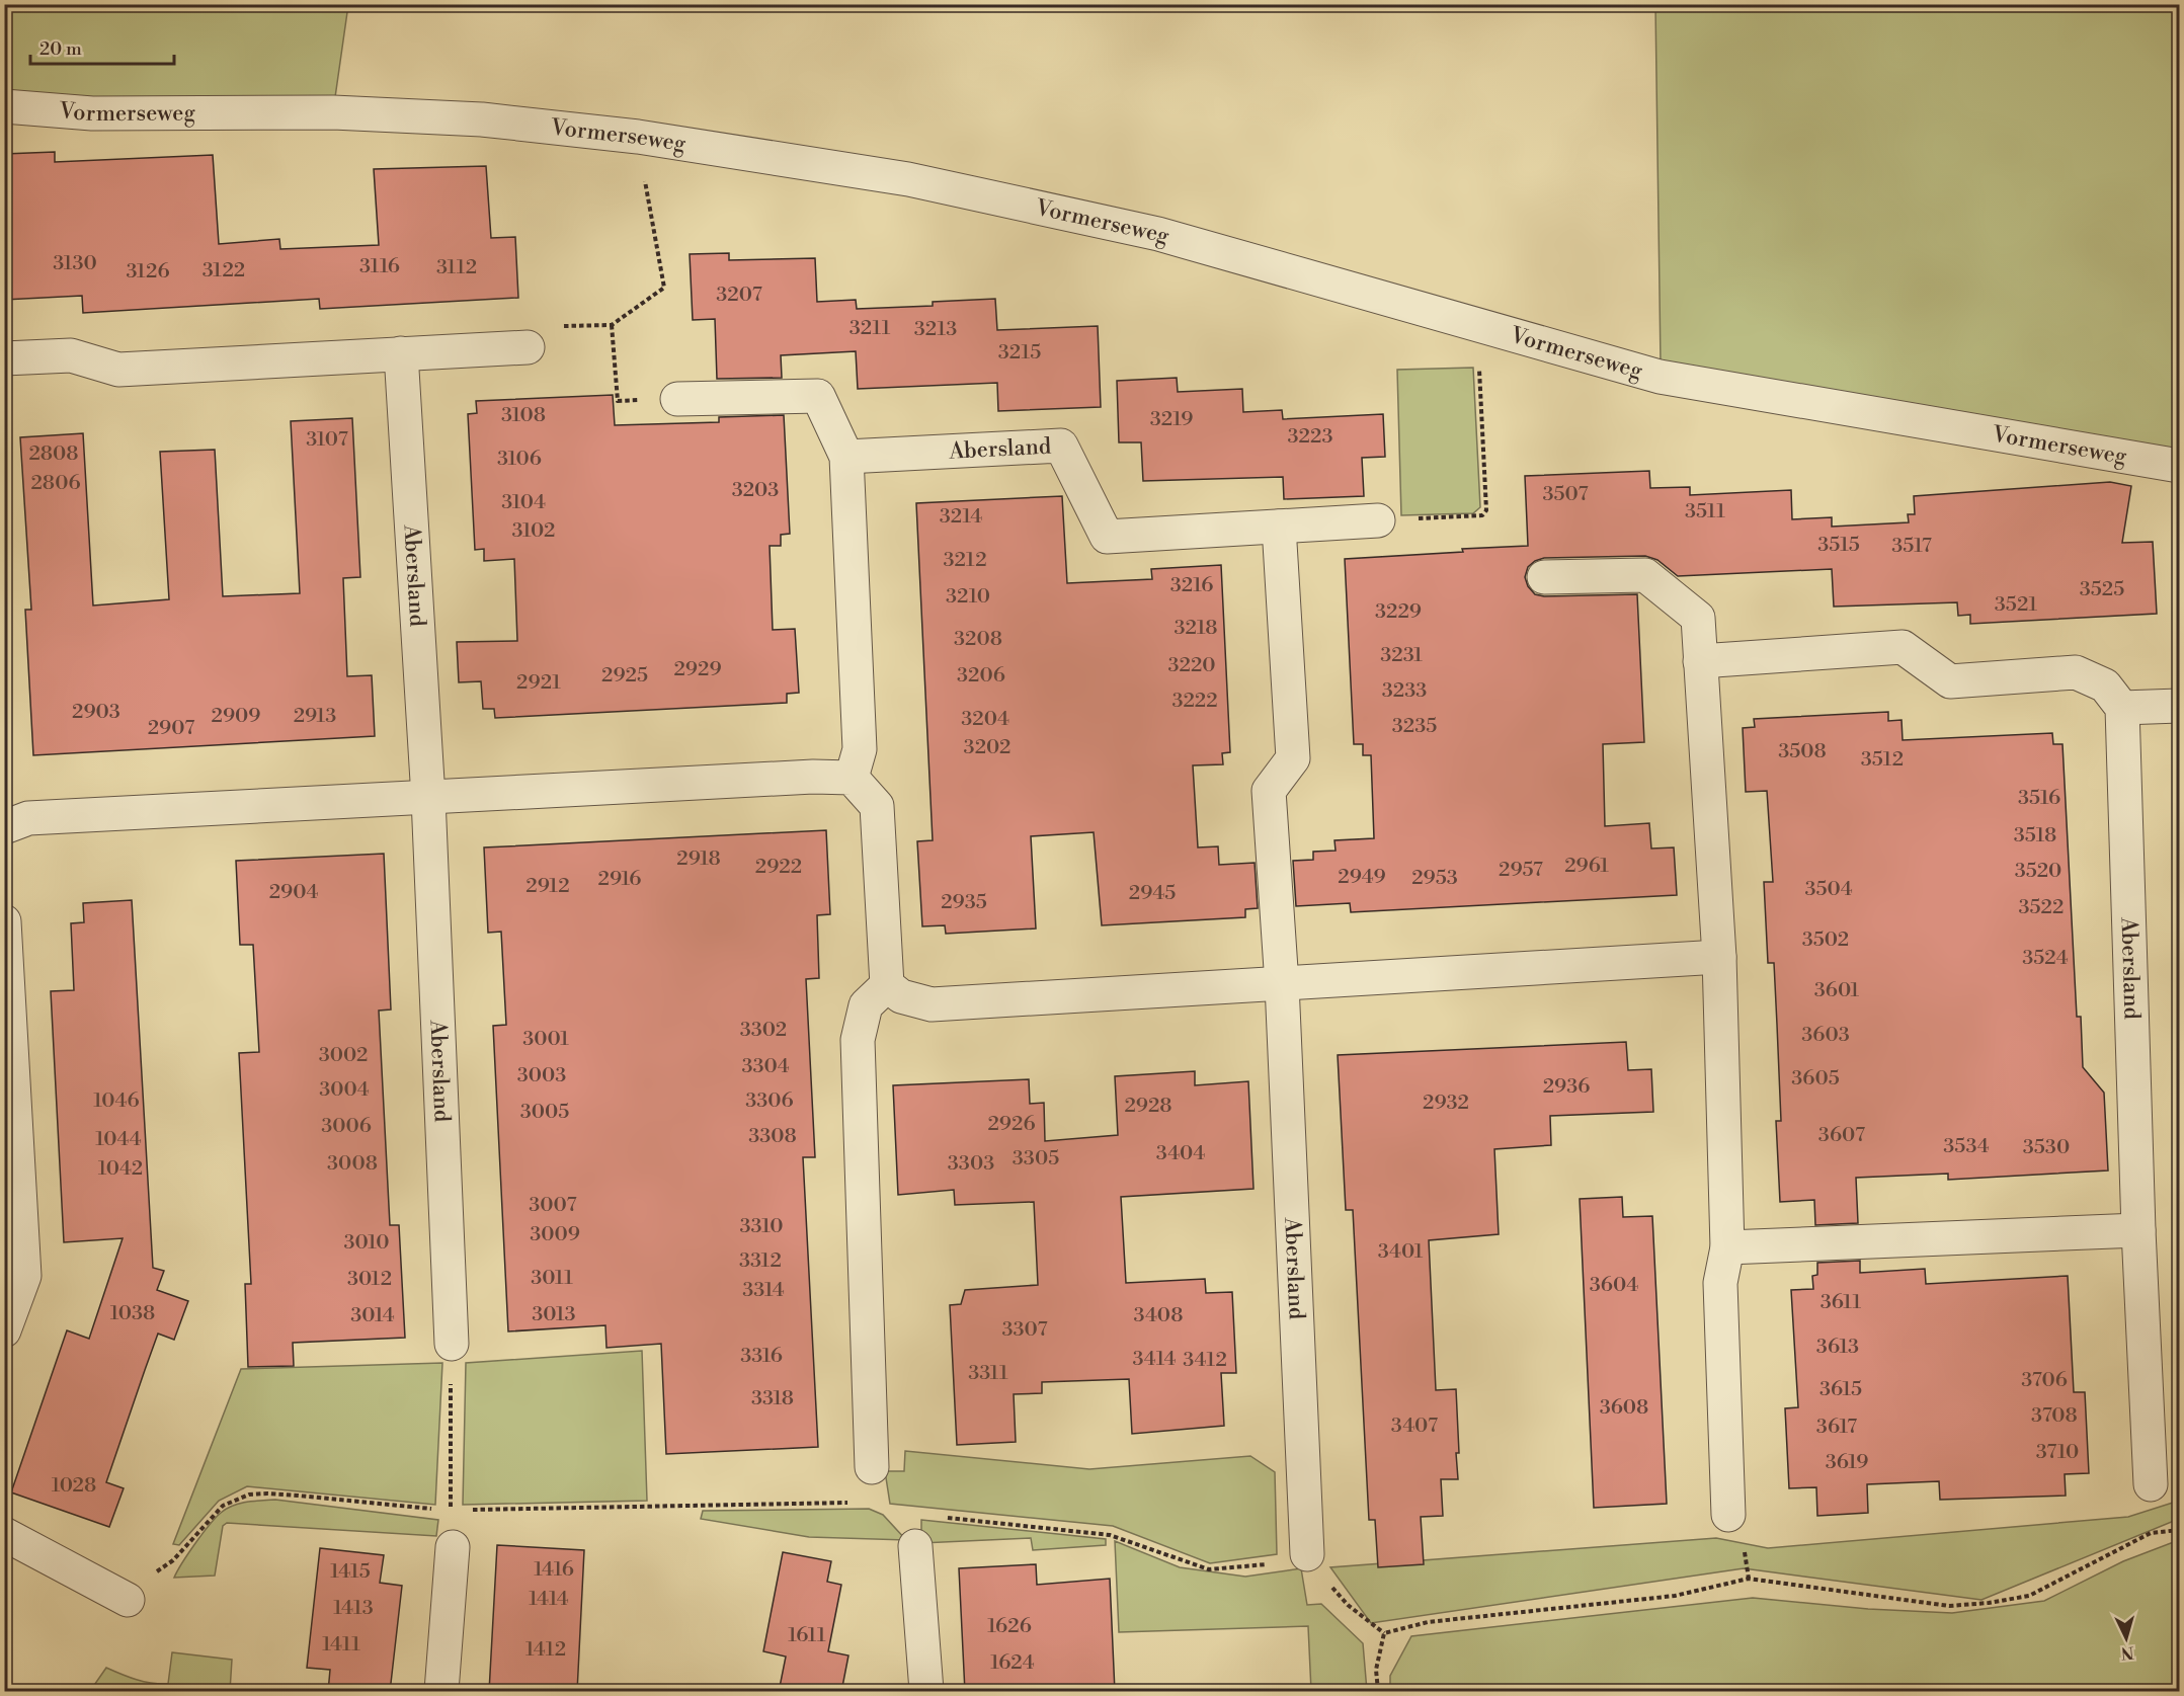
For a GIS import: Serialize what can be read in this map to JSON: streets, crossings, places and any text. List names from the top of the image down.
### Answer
{
  "streets": {
    "street": ["Vormerseweg", "Abersland"]
  },
  "house_numbers": [
    "3130",
    "3116",
    "3112",
    "3122",
    "3126",
    "3207",
    "3211",
    "3213",
    "3215",
    "3108",
    "3219",
    "3223",
    "3107",
    "2808",
    "3106",
    "2806",
    "3203",
    "3507",
    "3104",
    "3511",
    "3214",
    "3102",
    "3515",
    "3517",
    "3212",
    "3216",
    "3525",
    "3210",
    "3521",
    "3229",
    "3218",
    "3208",
    "3231",
    "3220",
    "2929",
    "2925",
    "3206",
    "2921",
    "3233",
    "3222",
    "2903",
    "2909",
    "2913",
    "3204",
    "3235",
    "2907",
    "3202",
    "3508",
    "3512",
    "3516",
    "3518",
    "2918",
    "2961",
    "2922",
    "2957",
    "3520",
    "2949",
    "2953",
    "2916",
    "2912",
    "3504",
    "2904",
    "2945",
    "2935",
    "3522",
    "3502",
    "3524",
    "3601",
    "3302",
    "3603",
    "3001",
    "3002",
    "3304",
    "3003",
    "3605",
    "2936",
    "3004",
    "1046",
    "3306",
    "2932",
    "2928",
    "3005",
    "2926",
    "3006",
    "3607",
    "3308",
    "1044",
    "3534",
    "3530",
    "3404",
    "3305",
    "3008",
    "3303",
    "1042",
    "3007",
    "3310",
    "3009",
    "3010",
    "3401",
    "3312",
    "3011",
    "3012",
    "3604",
    "3314",
    "3611",
    "1038",
    "3013",
    "3014",
    "3408",
    "3307",
    "3613",
    "3316",
    "3414",
    "3412",
    "3311",
    "3706",
    "3615",
    "3318",
    "3608",
    "3708",
    "3407",
    "3617",
    "3710",
    "3619",
    "1028",
    "1416",
    "1415",
    "1414",
    "1413",
    "1626",
    "1611",
    "1411",
    "1412",
    "1624"
  ],
  "scale_bar": "20 m",
  "north": "bottom"
}
